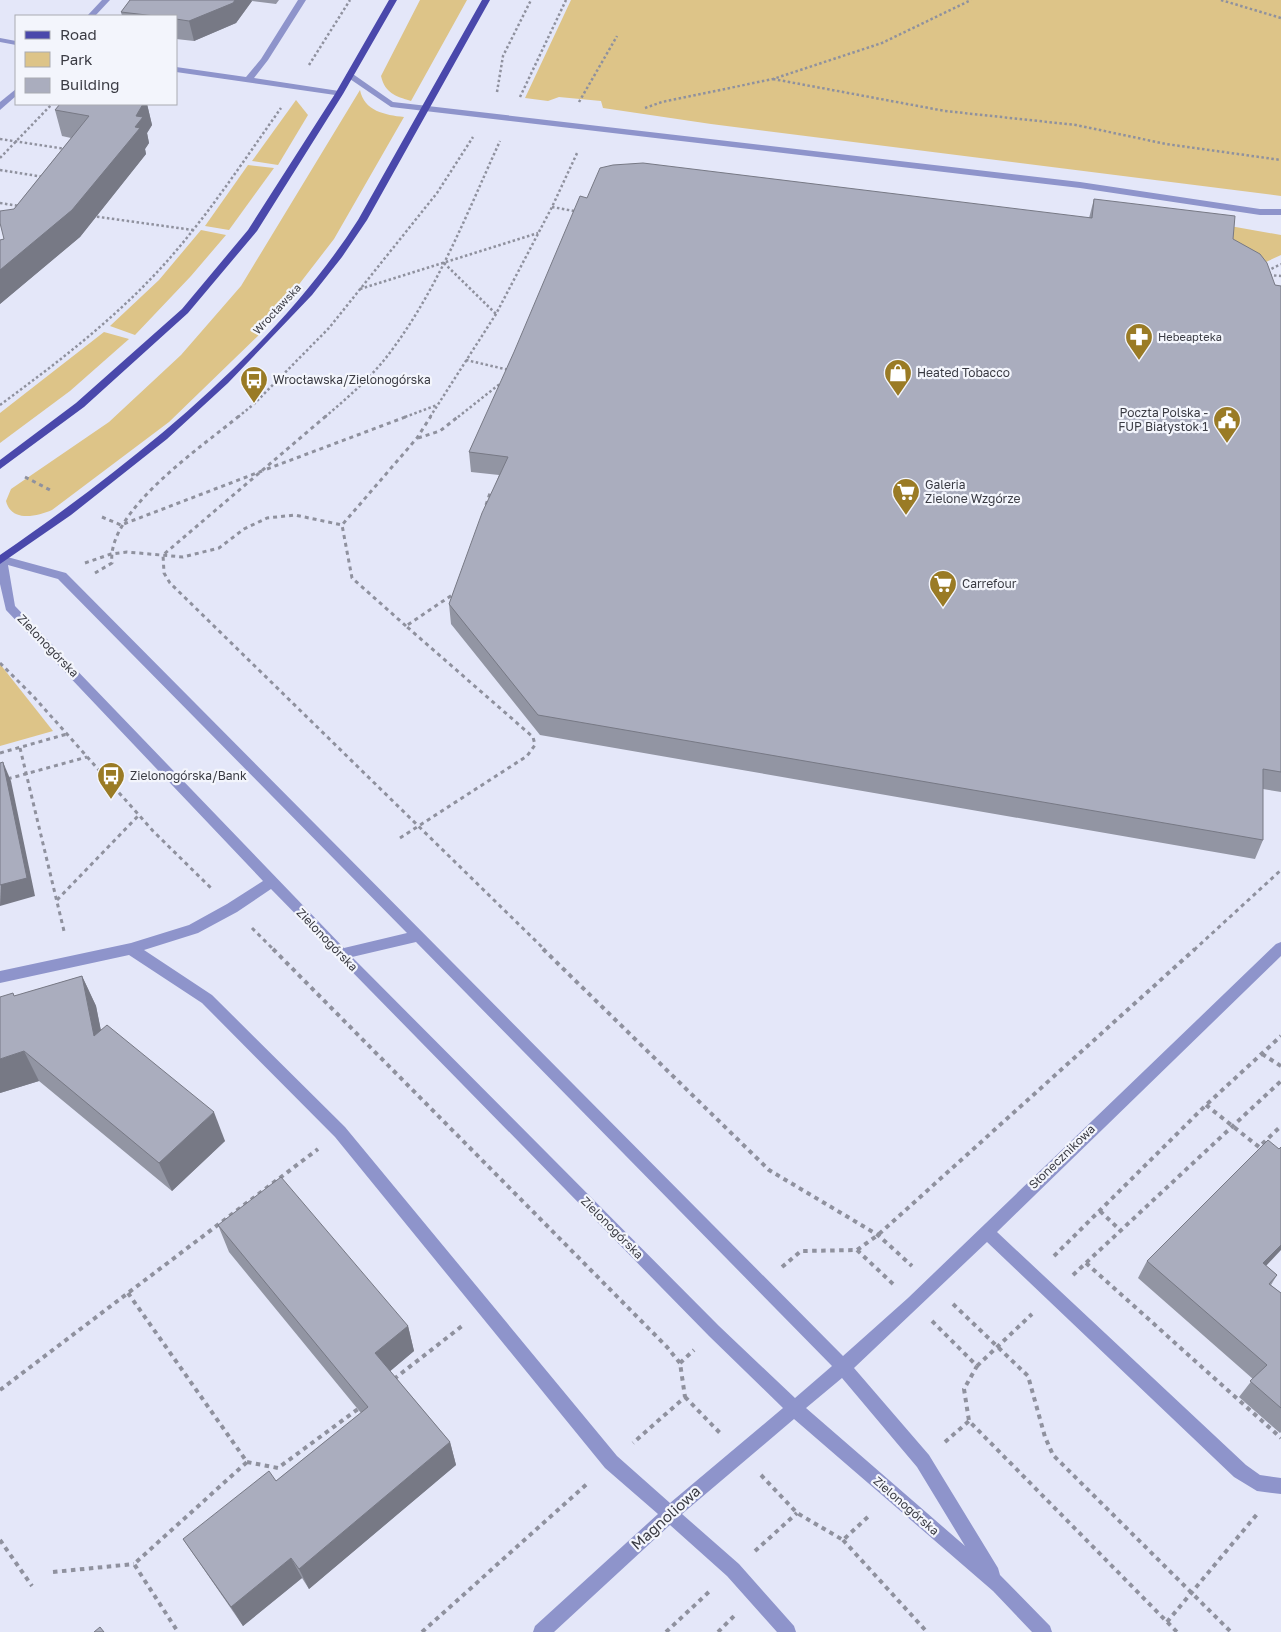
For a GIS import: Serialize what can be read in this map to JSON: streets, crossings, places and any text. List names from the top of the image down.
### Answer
{
  "streets": {
    "main road": ["Wrocławska"],
    "street": ["Zielonogórska", "Słonecznikowa", "Magnoliowa"]
  },
  "crossings": [
    ["Wrocławska", "Zielonogórska"],
    ["Zielonogórska", "Słonecznikowa"],
    ["Zielonogórska", "Magnoliowa"],
    ["Słonecznikowa", "Magnoliowa"]
  ],
  "places": {
    "pharmacy": ["Hebeapteka"],
    "shop": ["Heated Tobacco"],
    "bus stop": ["Wrocławska/Zielonogórska", "Zielonogórska/Bank"],
    "public building": ["Poczta Polska - FUP Białystok 1"],
    "supermarket": ["Galeria Zielone Wzgórze", "Carrefour"]
  },
  "legend": ["Road", "Park", "Building"]
}
